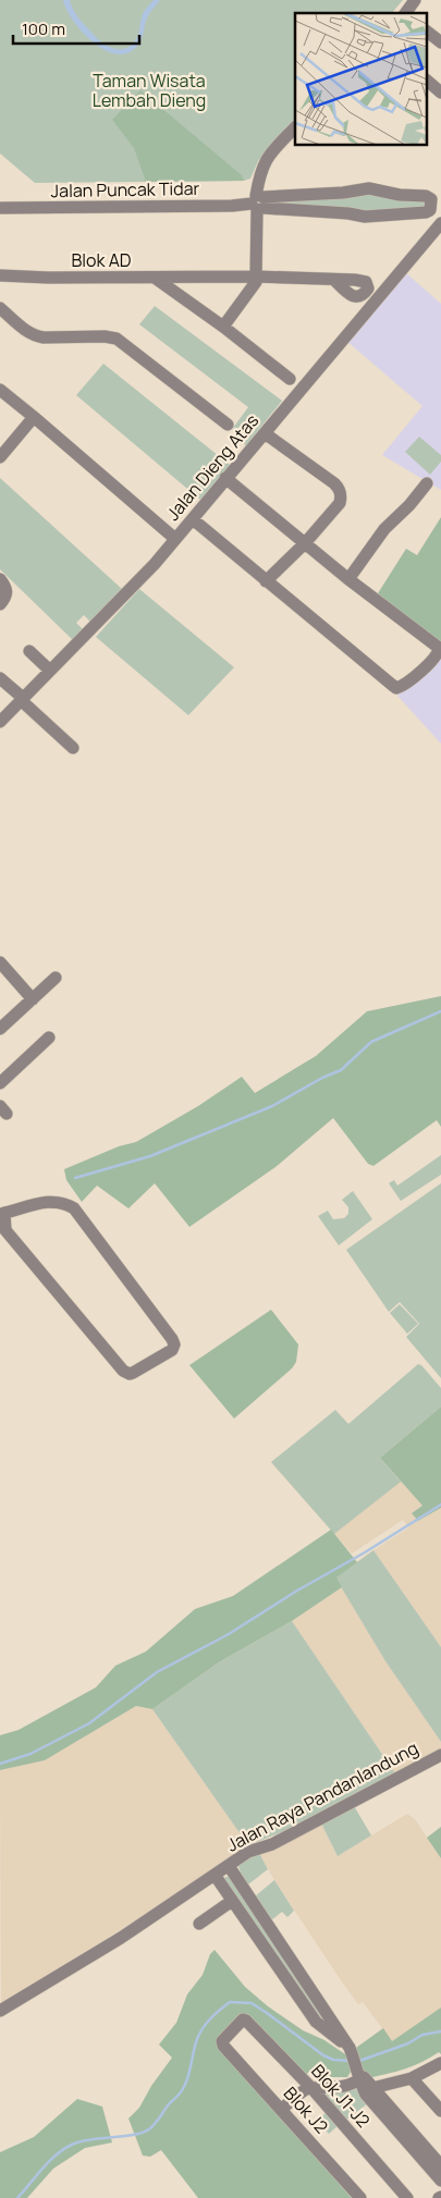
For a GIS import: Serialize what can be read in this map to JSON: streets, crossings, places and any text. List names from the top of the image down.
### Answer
{
  "streets": {
    "street": [
      "Jalan Puncak Tidar",
      "Blok AD",
      "Jalan Dieng Atas",
      "Jalan Raya Pandanlandung",
      "Blok J1-J2",
      "Blok J2"
    ]
  },
  "crossings": [
    ["Blok J1-J2", "Blok J2"]
  ],
  "parks": ["Taman Wisata Lembah Dieng"],
  "scale_bar": "100 m"
}
